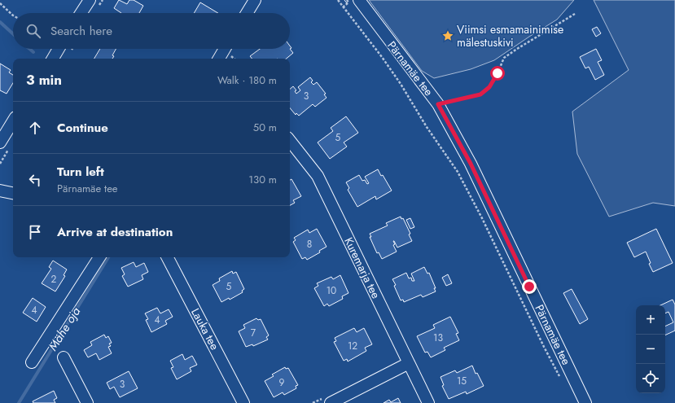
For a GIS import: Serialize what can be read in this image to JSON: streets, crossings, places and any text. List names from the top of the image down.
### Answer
{
  "streets": {
    "street": ["Pärnamäe tee", "Kuremarja tee", "Lauka tee"]
  },
  "water": ["Mähe oja"],
  "places": {
    "place": ["Viimsi esmamainimise mälestuskivi"]
  },
  "house_numbers": [
    "3",
    "5",
    "8",
    "2",
    "5",
    "10",
    "4",
    "4",
    "7",
    "13",
    "12",
    "15",
    "9",
    "3"
  ],
  "page": {
    "search": "Search here",
    "heading": ["3 min", "Walk · 180 m"],
    "list": [
      ["Continue", "50 m"],
      ["Turn left", "Pärnamäe tee", "130 m"],
      "Arrive at destination"
    ],
    "map_buttons": ["+", "−"]
  }
}
